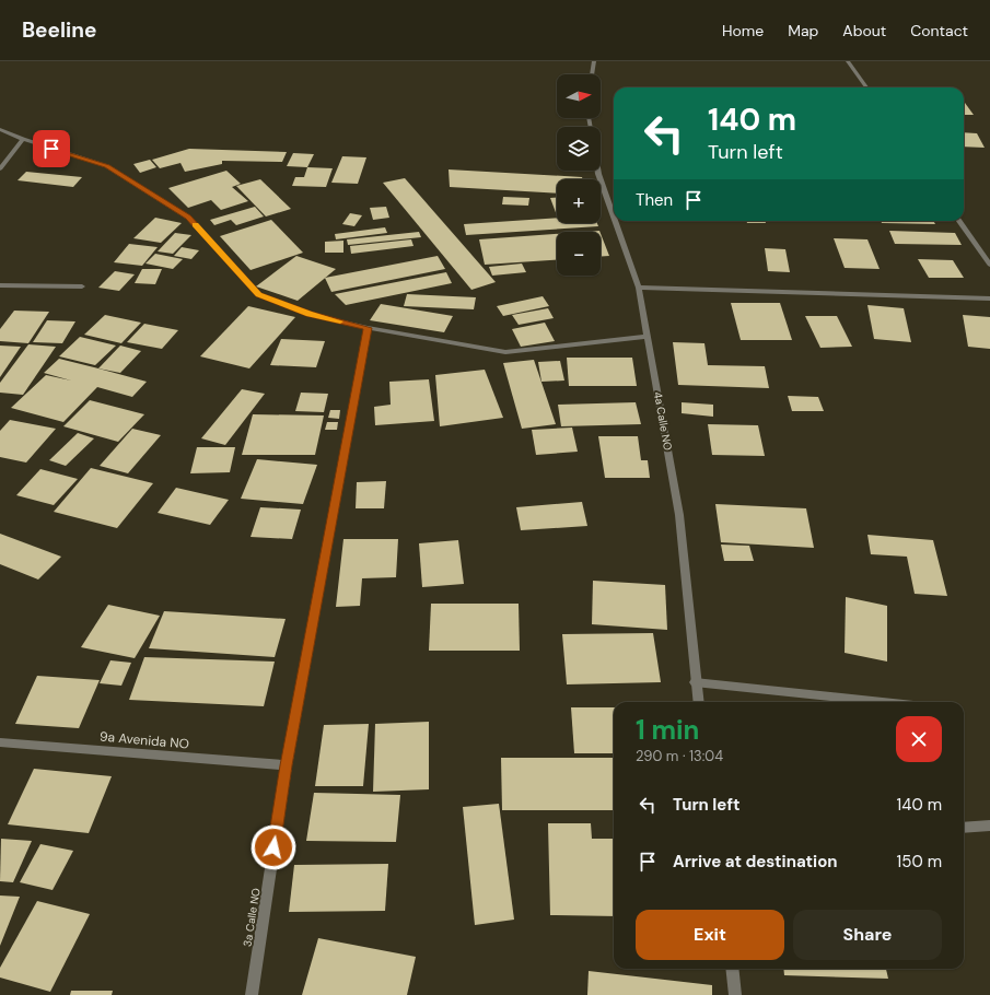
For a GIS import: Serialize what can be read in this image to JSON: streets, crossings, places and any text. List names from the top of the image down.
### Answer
{
  "streets": {
    "street": ["4a Calle NO", "9a Avenida NO", "3a Calle NO"]
  },
  "crossings": [
    ["9a Avenida NO", "3a Calle NO"]
  ],
  "north": "right",
  "page": {
    "header": "Beeline",
    "nav": [
      "Home",
      "Map",
      "About",
      "Contact"
    ],
    "map_buttons": ["+", "−"],
    "turn": ["140 m", "Turn left"],
    "then": "Then",
    "heading": ["1 min", "290 m · 13:04"],
    "list": [
      {
        "name": "Turn left",
        "value": "140 m"
      },
      {
        "name": "Arrive at destination",
        "value": "150 m"
      }
    ],
    "buttons": ["Exit", "Share"]
  }
}
